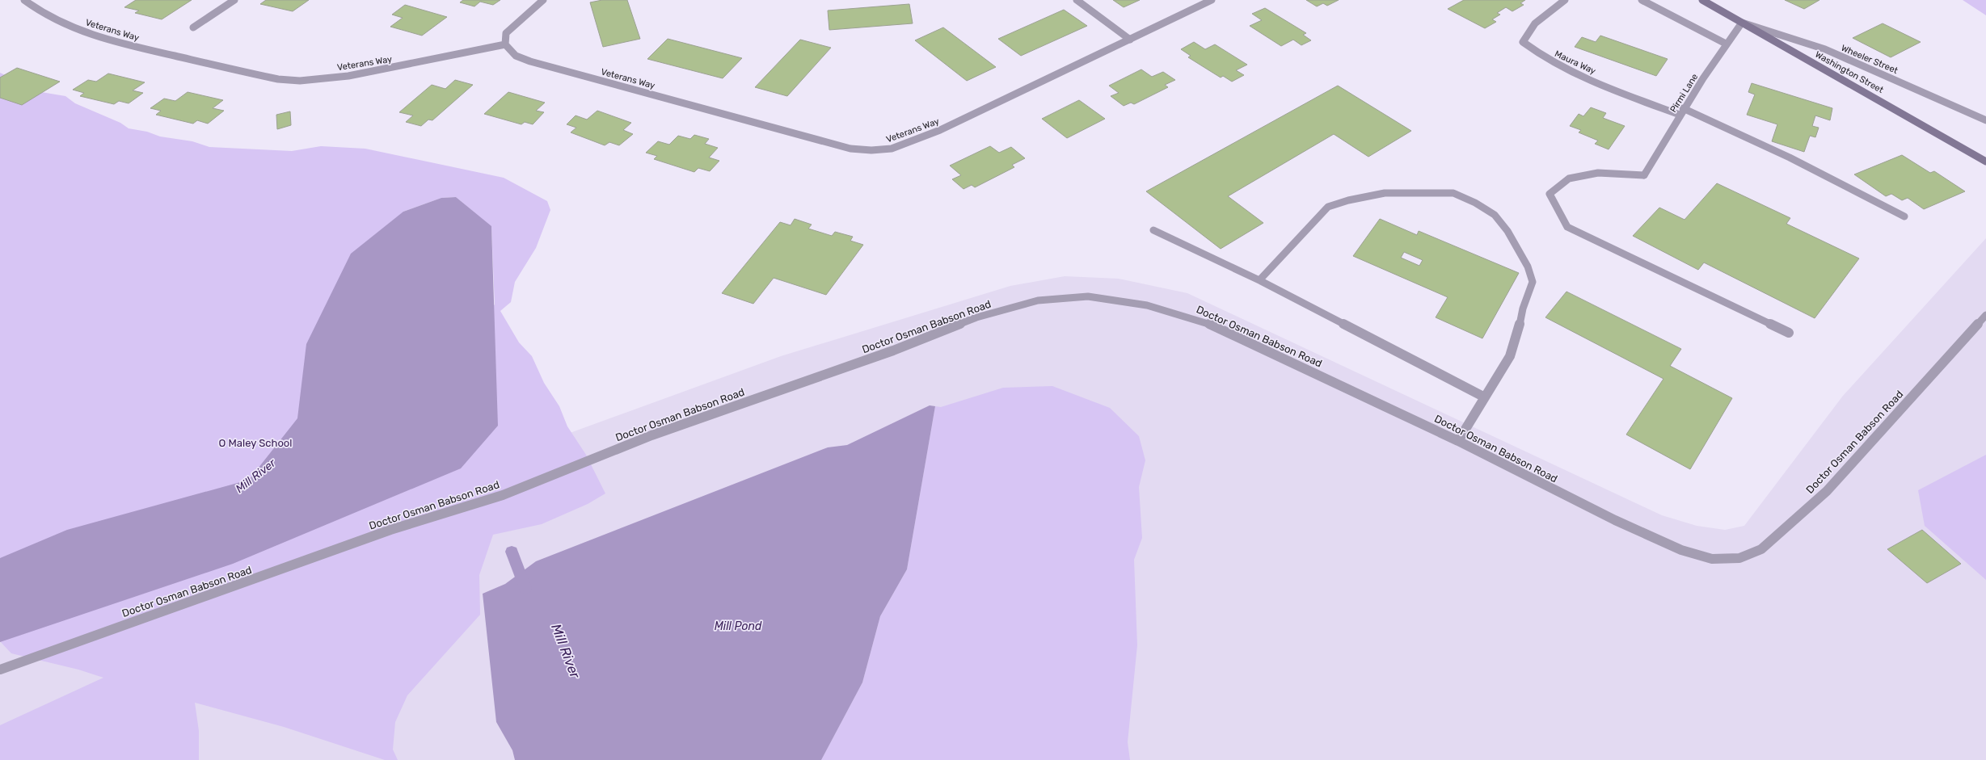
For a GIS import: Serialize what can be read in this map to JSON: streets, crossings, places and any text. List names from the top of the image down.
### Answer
{
  "streets": {
    "main road": ["Washington Street"],
    "street": [
      "Veterans Way",
      "Wheeler Street",
      "Maura Way",
      "Pirmi Lane",
      "Doctor Osman Babson Road"
    ]
  },
  "crossings": [
    ["Wheeler Street", "Washington Street"],
    ["Wheeler Street", "Pirmi Lane"],
    ["Maura Way", "Pirmi Lane"],
    ["Washington Street", "Pirmi Lane"]
  ],
  "water": ["Mill River", "Mill Pond"],
  "parks": ["O Maley School"]
}
